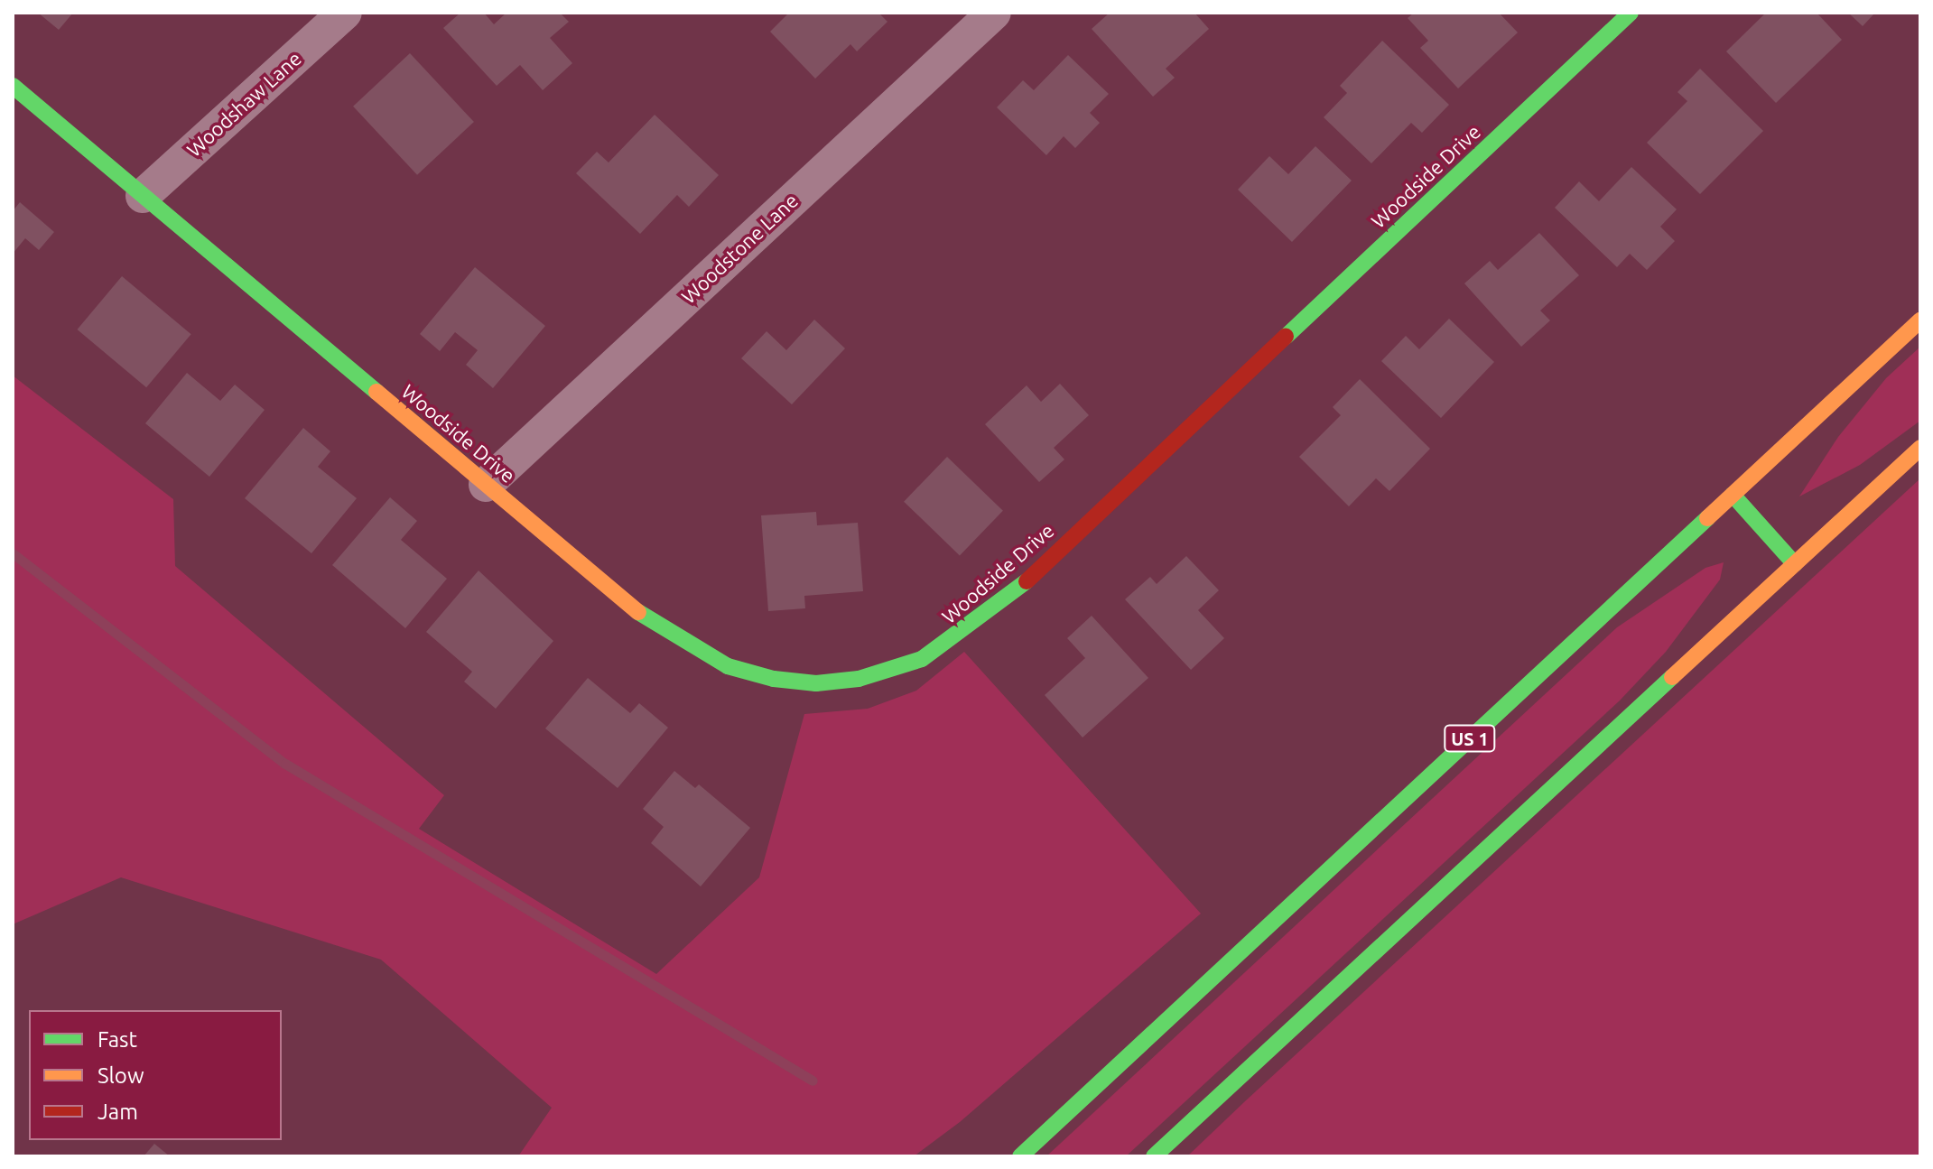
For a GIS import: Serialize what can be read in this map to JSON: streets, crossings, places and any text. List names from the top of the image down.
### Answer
{
  "streets": {
    "main road": ["Woodside Drive", "US 1"],
    "street": ["Woodshaw Lane", "Woodstone Lane"]
  },
  "crossings": [
    ["Woodshaw Lane", "Woodside Drive"],
    ["Woodside Drive", "Woodstone Lane"]
  ],
  "legend": ["Fast", "Slow", "Jam"]
}
